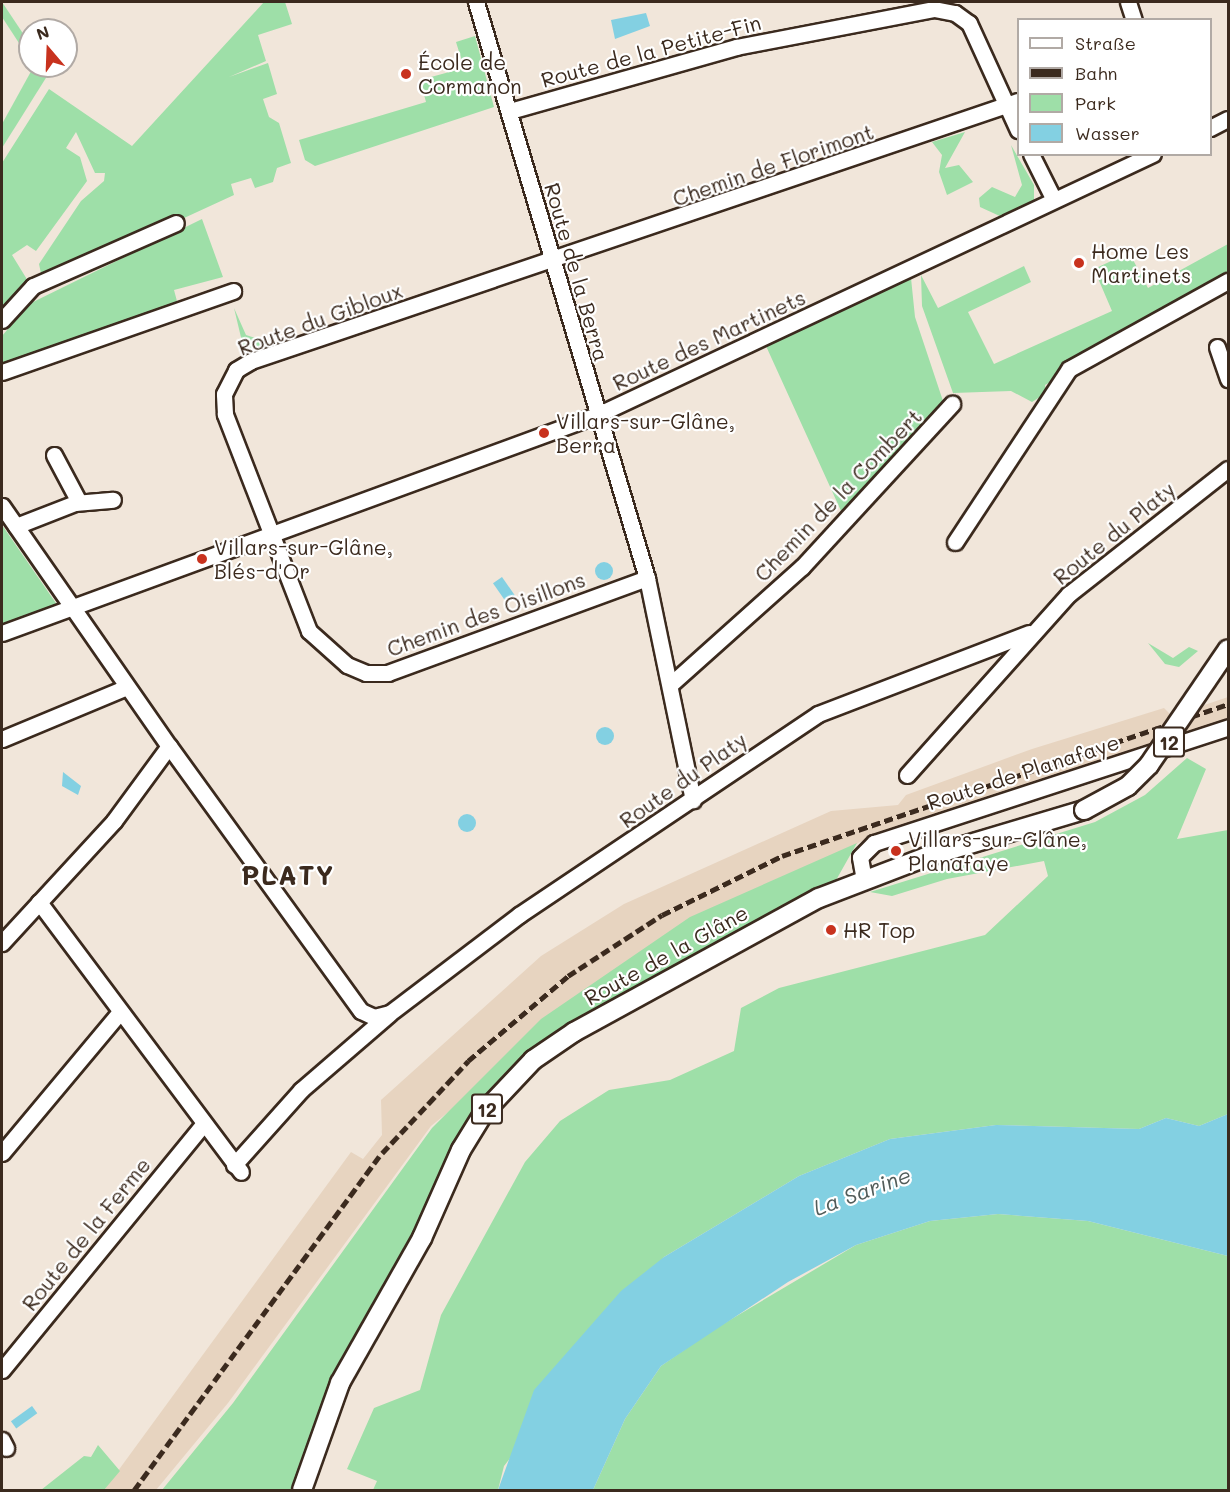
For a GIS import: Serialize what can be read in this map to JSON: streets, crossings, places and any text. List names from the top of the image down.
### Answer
{
  "streets": {
    "main road": ["12", "Route de la Glâne"],
    "street": [
      "Route de la Petite-Fin",
      "Chemin de Florimont",
      "Route de la Berra",
      "Route du Gibloux",
      "Route des Martinets",
      "Chemin de la Combert",
      "Route du Platy",
      "Chemin des Oisillons",
      "Route de Planafaye",
      "Route de la Ferme"
    ]
  },
  "crossings": [
    ["Route de la Petite-Fin", "Chemin de Florimont"],
    ["Route de la Petite-Fin", "Route de la Berra"],
    ["Chemin de Florimont", "Route de la Berra"],
    ["Chemin de Florimont", "Route du Gibloux"],
    ["Route de la Berra", "Route du Gibloux"],
    ["Route de la Berra", "Route des Martinets"],
    ["Route de la Berra", "Chemin de la Combert"],
    ["Route de la Berra", "Route du Platy"],
    ["Route de la Berra", "Chemin des Oisillons"],
    ["Route du Gibloux", "Route des Martinets"],
    ["Route du Gibloux", "Chemin des Oisillons"],
    ["Route des Martinets", "Chemin des Oisillons"],
    ["Route du Platy", "Route de la Ferme"],
    ["Route de Planafaye", "Route de la Glâne"]
  ],
  "districts": ["PLATY"],
  "water": ["La Sarine"],
  "places": [
    "École de Cormanon",
    "Home Les Martinets",
    "Villars-sur-Glâne, Berra",
    "Villars-sur-Glâne, Blés-d'Or",
    "Villars-sur-Glâne, Planafaye",
    "HR Top"
  ],
  "legend": [
    "Straße",
    "Bahn",
    "Park",
    "Wasser"
  ],
  "north": "top"
}
